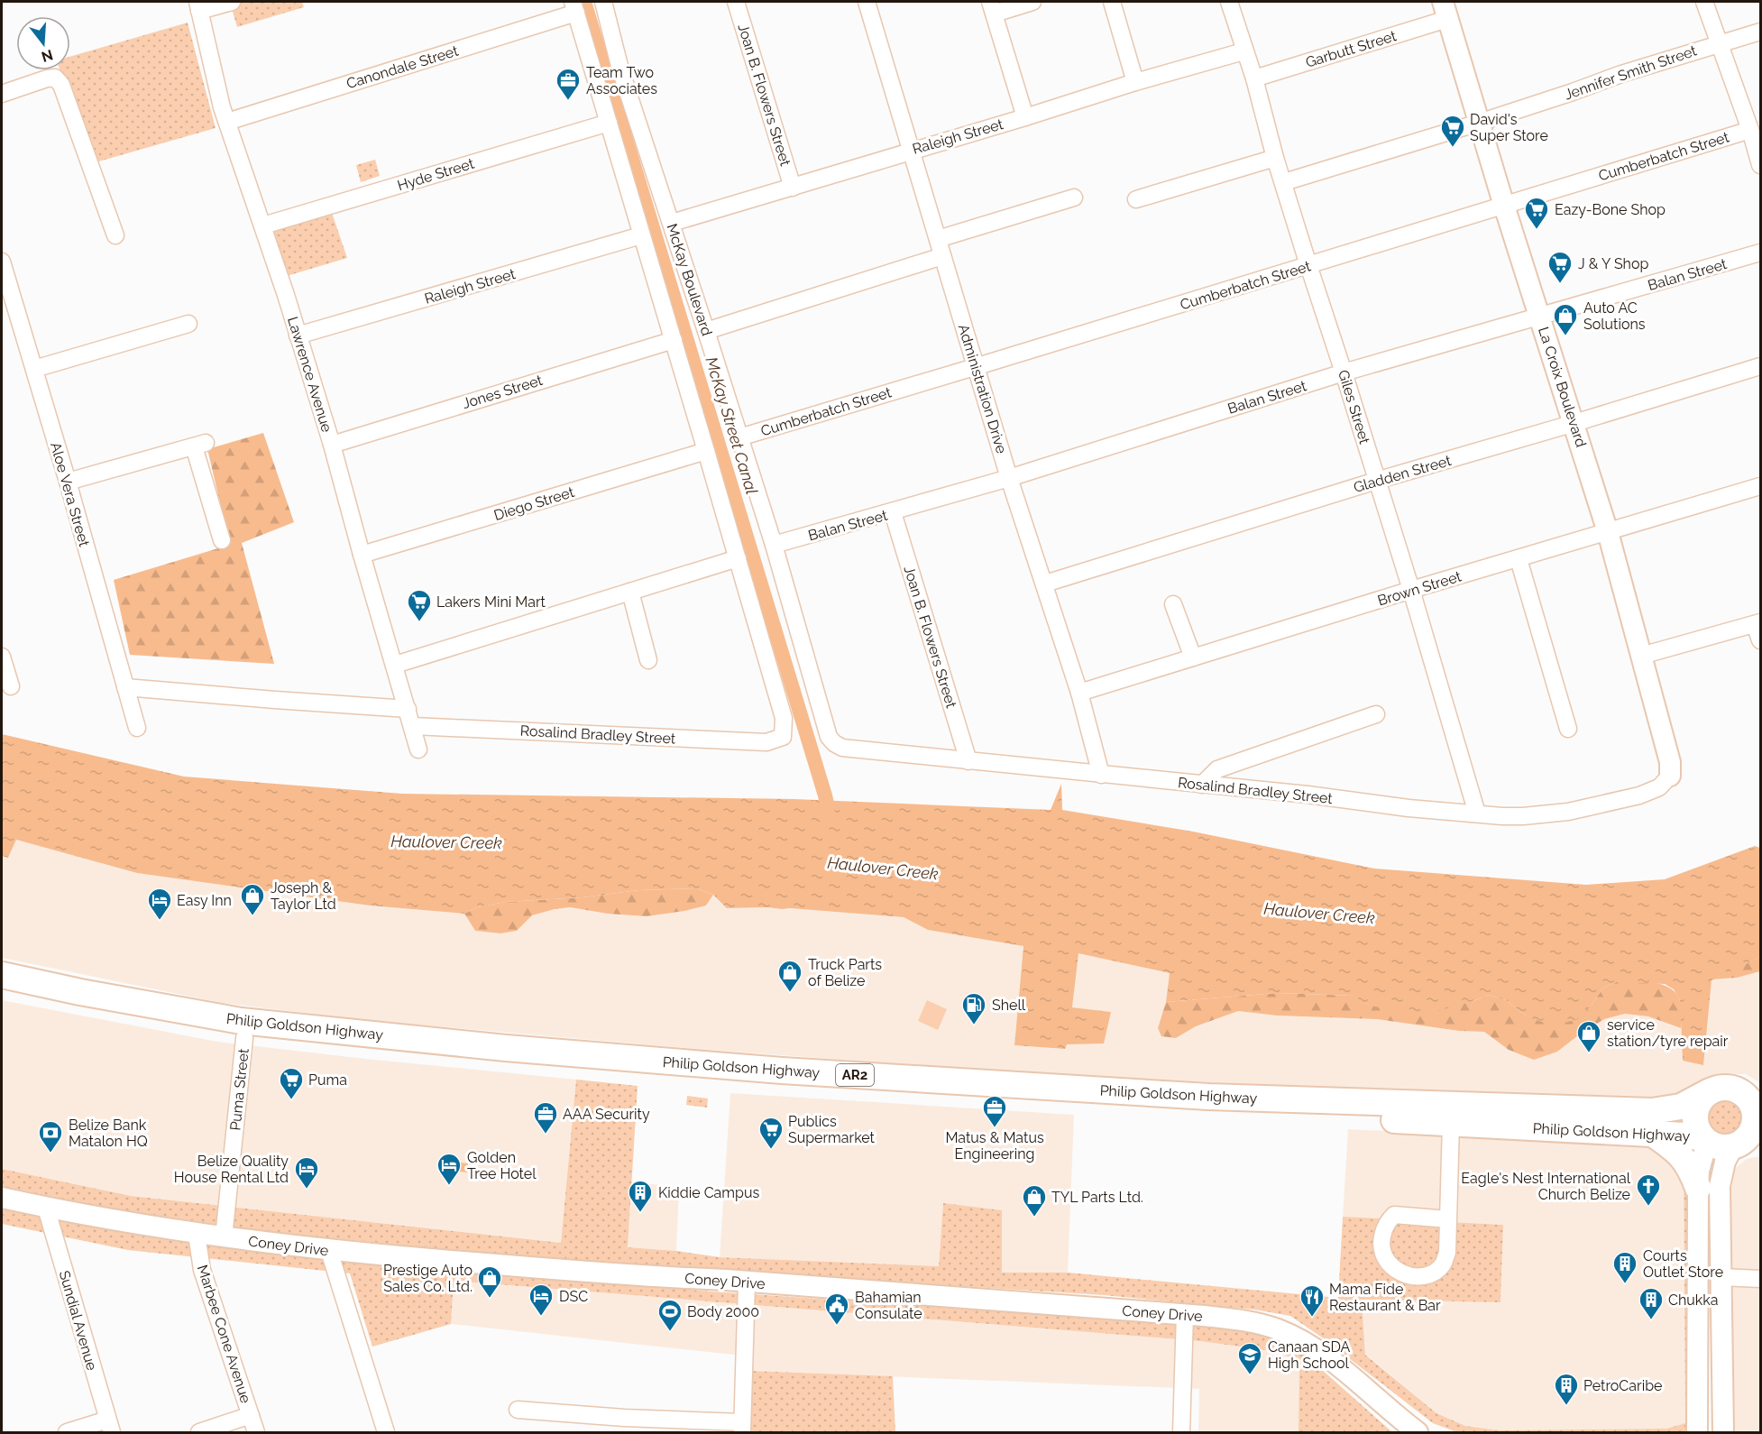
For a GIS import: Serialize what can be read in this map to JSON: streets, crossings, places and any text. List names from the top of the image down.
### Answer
{
  "streets": {
    "main road": ["Philip Goldson Highway", "AR2"],
    "street": [
      "Garbutt Street",
      "Canondale Street",
      "Jennifer Smith Street",
      "Joan B. Flowers Street",
      "Raleigh Street",
      "Cumberbatch Street",
      "Hyde Street",
      "Balan Street",
      "McKay Boulevard",
      "Lawrence Avenue",
      "La Croix Boulevard",
      "Administration Drive",
      "Jones Street",
      "Giles Street",
      "Gladden Street",
      "Aloe Vera Street",
      "Diego Street",
      "Brown Street",
      "Rosalind Bradley Street",
      "Puma Street",
      "Coney Drive",
      "Sundial Avenue",
      "Marbee Cone Avenue"
    ]
  },
  "crossings": [
    ["Garbutt Street", "La Croix Boulevard"],
    ["Garbutt Street", "Giles Street"],
    ["Canondale Street", "Lawrence Avenue"],
    ["Jennifer Smith Street", "La Croix Boulevard"],
    ["Jennifer Smith Street", "Giles Street"],
    ["Joan B. Flowers Street", "Raleigh Street"],
    ["Joan B. Flowers Street", "Balan Street"],
    ["Joan B. Flowers Street", "Rosalind Bradley Street"],
    ["Raleigh Street", "McKay Boulevard"],
    ["Raleigh Street", "Lawrence Avenue"],
    ["Raleigh Street", "Administration Drive"],
    ["Raleigh Street", "Giles Street"],
    ["Cumberbatch Street", "McKay Boulevard"],
    ["Cumberbatch Street", "La Croix Boulevard"],
    ["Cumberbatch Street", "Administration Drive"],
    ["Cumberbatch Street", "Giles Street"],
    ["Hyde Street", "Lawrence Avenue"],
    ["Balan Street", "McKay Boulevard"],
    ["Balan Street", "La Croix Boulevard"],
    ["Balan Street", "Administration Drive"],
    ["Balan Street", "Giles Street"],
    ["McKay Boulevard", "Rosalind Bradley Street"],
    ["Lawrence Avenue", "Jones Street"],
    ["Lawrence Avenue", "Diego Street"],
    ["Lawrence Avenue", "Rosalind Bradley Street"],
    ["La Croix Boulevard", "Gladden Street"],
    ["La Croix Boulevard", "Brown Street"],
    ["La Croix Boulevard", "Rosalind Bradley Street"],
    ["Administration Drive", "Gladden Street"],
    ["Administration Drive", "Brown Street"],
    ["Administration Drive", "Rosalind Bradley Street"],
    ["Giles Street", "Gladden Street"],
    ["Giles Street", "Brown Street"],
    ["Giles Street", "Rosalind Bradley Street"],
    ["Philip Goldson Highway", "Puma Street"],
    ["Puma Street", "Coney Drive"],
    ["Coney Drive", "Sundial Avenue"],
    ["Coney Drive", "Marbee Cone Avenue"]
  ],
  "water": ["McKay Street Canal", "Haulover Creek"],
  "places": {
    "office": ["Team Two Associates", "Matus & Matus Engineering", "AAA Security"],
    "supermarket": [
      "David's Super Store",
      "Eazy-Bone Shop",
      "J & Y Shop",
      "Lakers Mini Mart",
      "Puma",
      "Publics Supermarket"
    ],
    "shop": [
      "Auto AC Solutions",
      "Joseph & Taylor Ltd",
      "Truck Parts of Belize",
      "service station/tyre repair",
      "TYL Parts Ltd.",
      "Prestige Auto Sales Co. Ltd."
    ],
    "hotel": [
      "Easy Inn",
      "Golden Tree Hotel",
      "Belize Quality House Rental Ltd",
      "DSC"
    ],
    "fuel station": ["Shell"],
    "bank": ["Belize Bank Matalon HQ"],
    "church": ["Eagle's Nest International Church Belize"],
    "building": [
      "Kiddie Campus",
      "Courts Outlet Store",
      "Chukka",
      "PetroCaribe"
    ],
    "restaurant": ["Mama Fide Restaurant & Bar"],
    "public building": ["Bahamian Consulate"],
    "sports": ["Body 2000"],
    "school or university": ["Canaan SDA High School"]
  },
  "north": "bottom"
}
